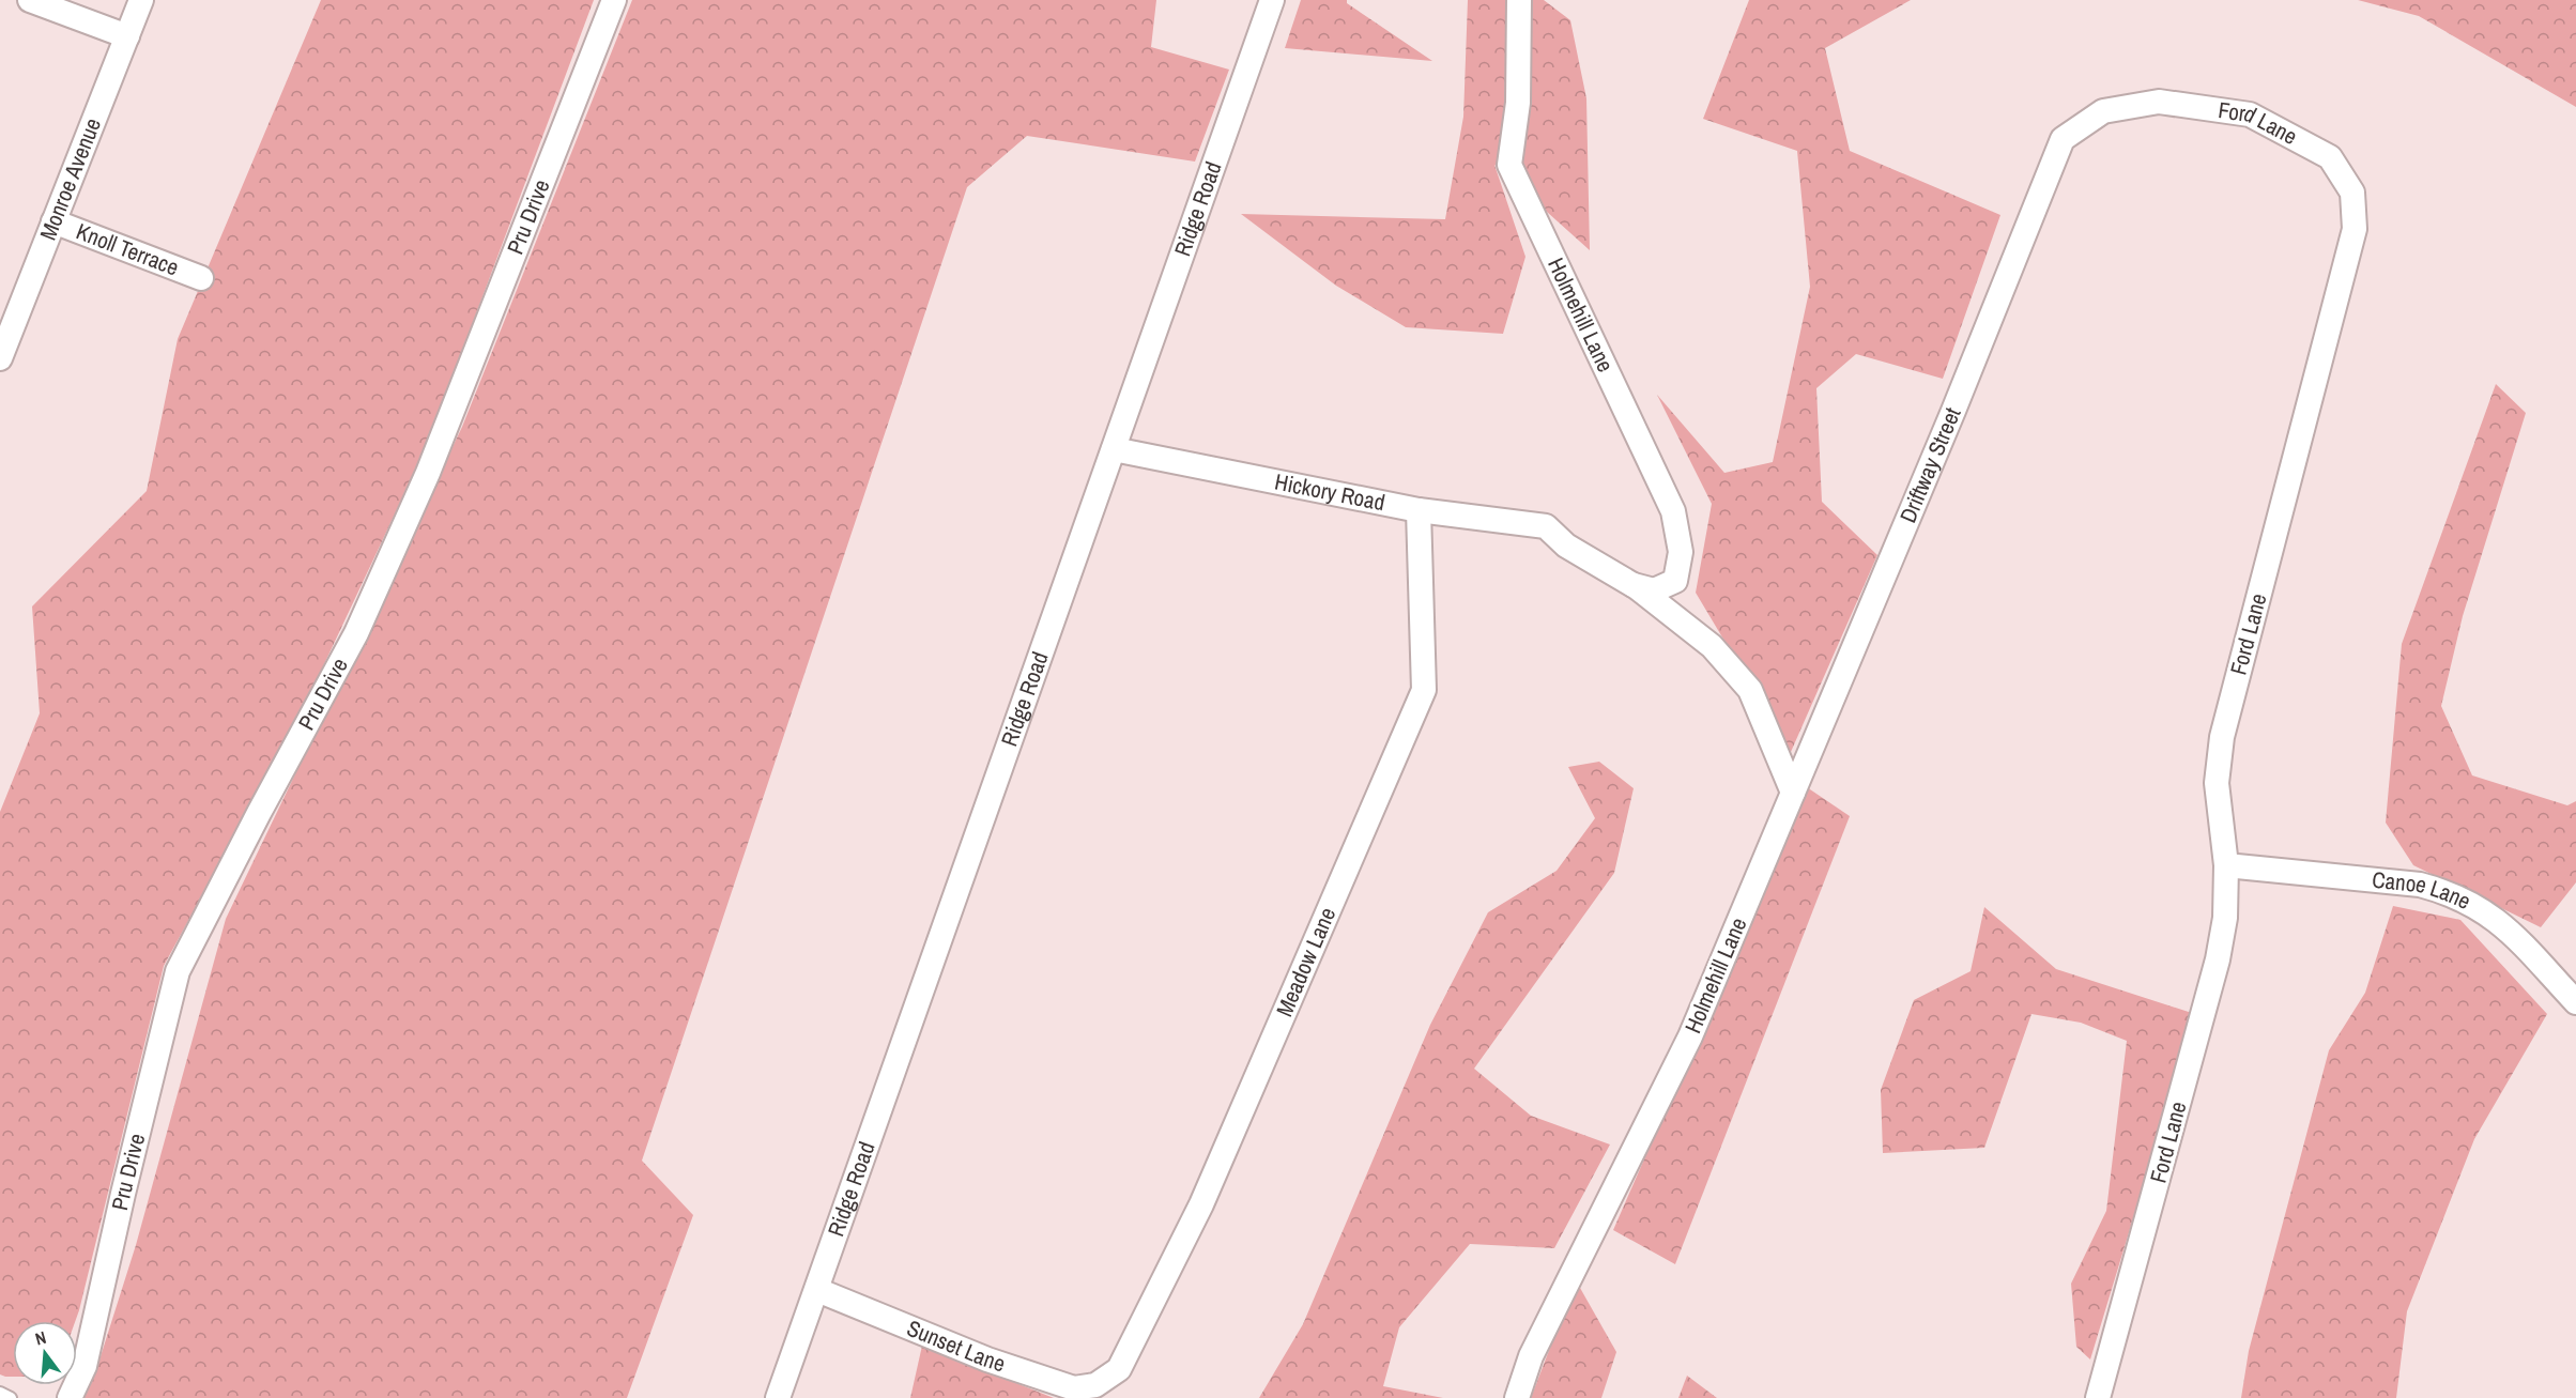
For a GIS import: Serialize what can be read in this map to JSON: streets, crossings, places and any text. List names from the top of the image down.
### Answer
{
  "streets": {
    "street": [
      "Ford Lane",
      "Monroe Avenue",
      "Ridge Road",
      "Pru Drive",
      "Knoll Terrace",
      "Holmehill Lane",
      "Driftway Street",
      "Hickory Road",
      "Canoe Lane",
      "Meadow Lane",
      "Sunset Lane"
    ]
  },
  "crossings": [
    ["Ford Lane", "Driftway Street"],
    ["Ford Lane", "Canoe Lane"],
    ["Monroe Avenue", "Knoll Terrace"],
    ["Ridge Road", "Hickory Road"],
    ["Ridge Road", "Sunset Lane"],
    ["Holmehill Lane", "Driftway Street"],
    ["Holmehill Lane", "Hickory Road"],
    ["Hickory Road", "Meadow Lane"],
    ["Meadow Lane", "Sunset Lane"]
  ],
  "north": "top"
}
